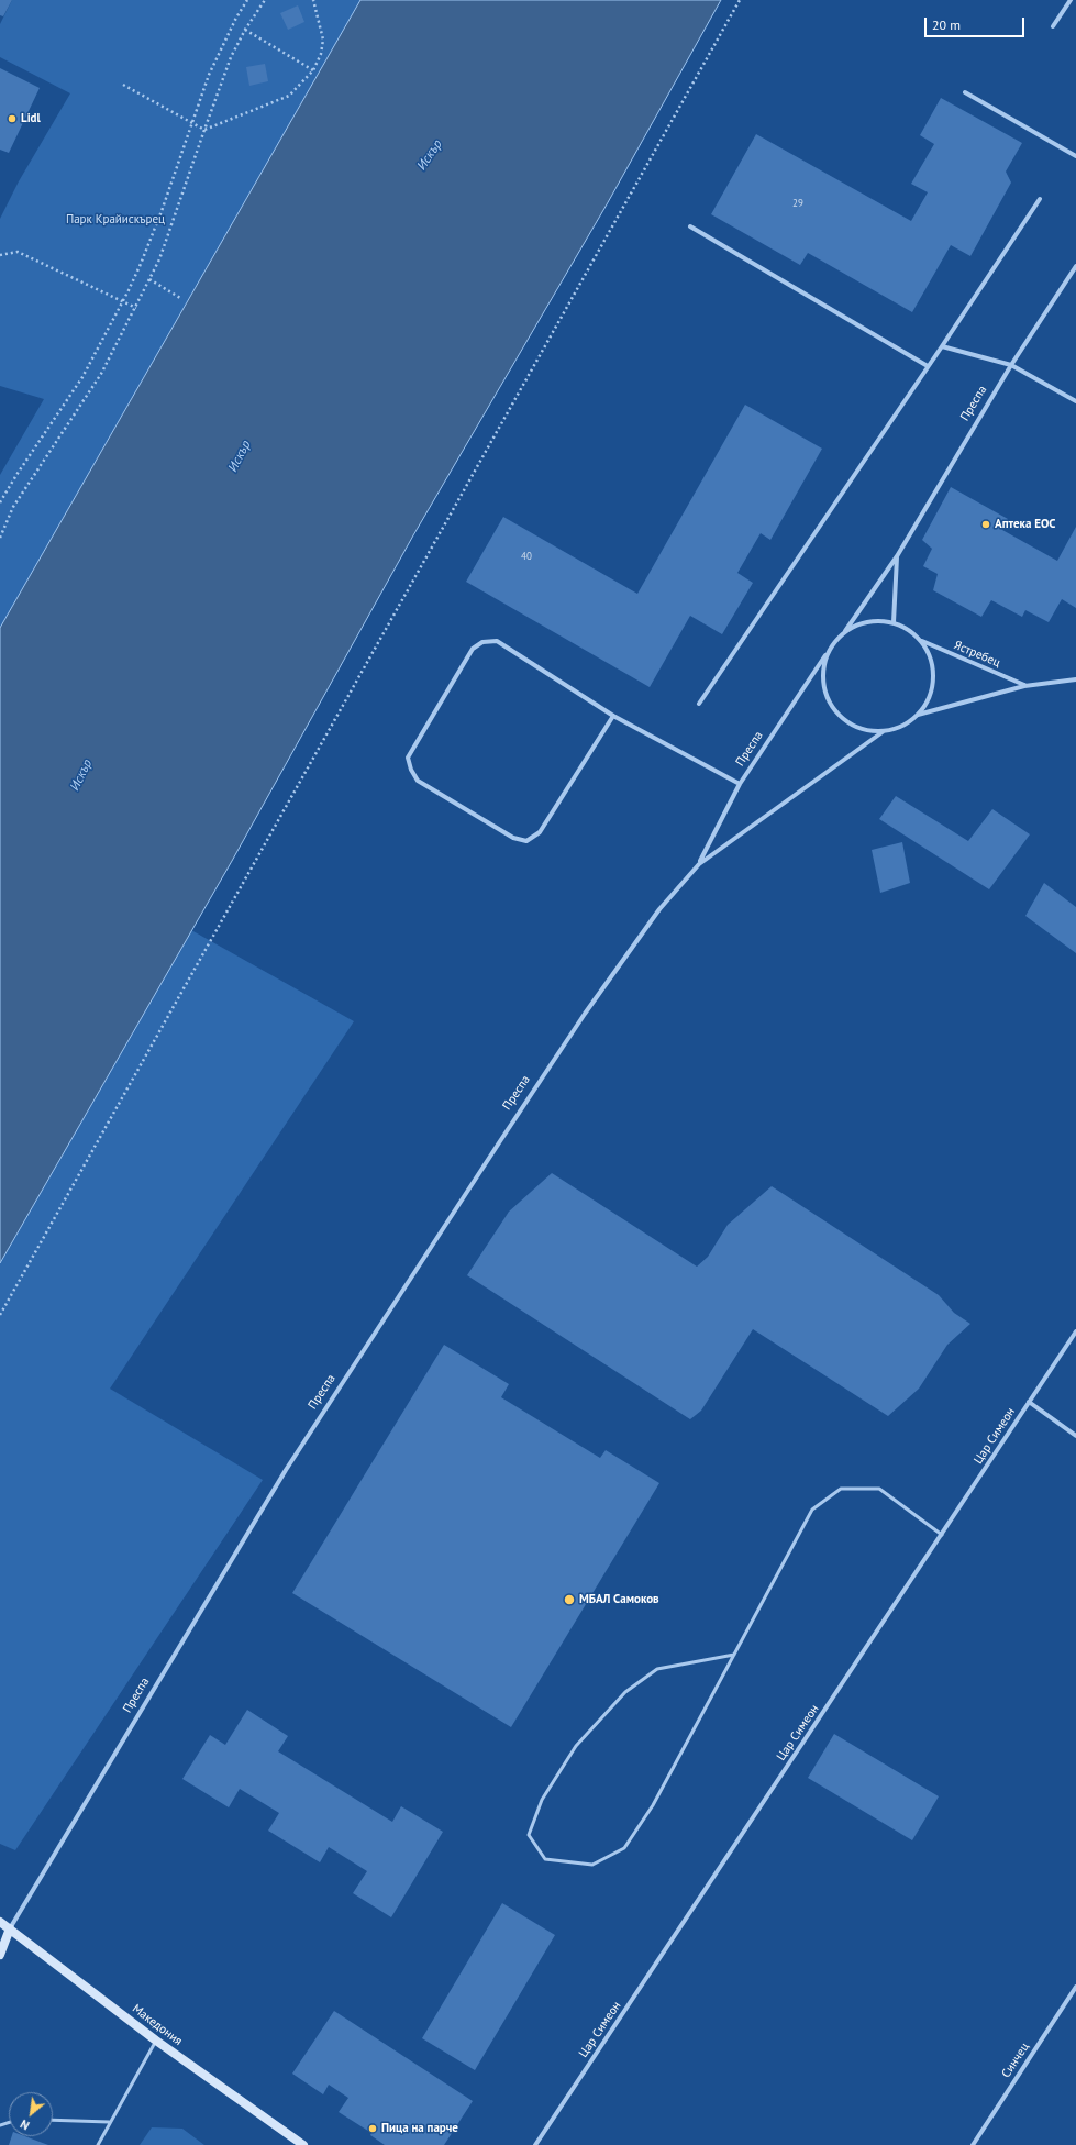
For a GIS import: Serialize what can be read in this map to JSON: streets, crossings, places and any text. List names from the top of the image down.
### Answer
{
  "streets": {
    "main road": ["Преспа", "Македония"],
    "street": ["Ястребец", "Цар Симеон", "Синчец"]
  },
  "crossings": [
    ["Преспа", "Ястребец"],
    ["Преспа", "Македония"]
  ],
  "water": ["Искър"],
  "parks": ["Парк Крайискърец"],
  "places": [
    "Lidl",
    "Аптека ЕОС",
    "МБАЛ Самоков",
    "Пица на парче"
  ],
  "house_numbers": ["29", "40"],
  "scale_bar": "20 m",
  "north": "bottom left"
}
